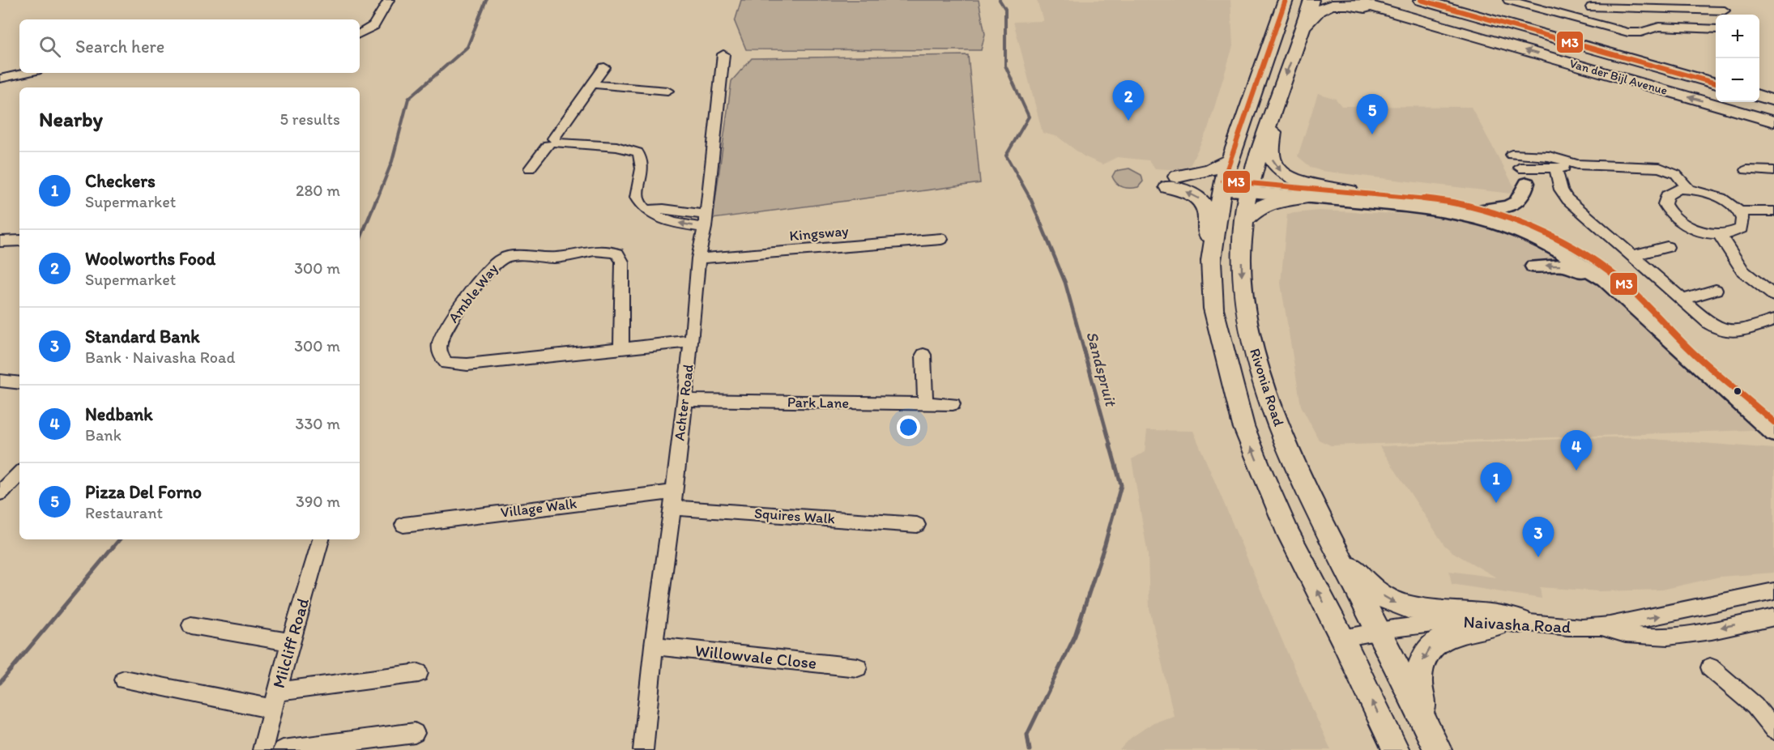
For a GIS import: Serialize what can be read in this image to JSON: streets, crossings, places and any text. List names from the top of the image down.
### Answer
{
  "streets": {
    "main road": ["Van der Bijl Avenue", "Rivonia Road"],
    "street": [
      "Kingsway",
      "Amble Way",
      "Achter Road",
      "Park Lane",
      "Village Walk",
      "Squires Walk",
      "Naivasha Road",
      "Milcliff Road",
      "Willowvale Close"
    ]
  },
  "crossings": [
    ["Kingsway", "Achter Road"],
    ["Amble Way", "Achter Road"],
    ["Rivonia Road", "Naivasha Road"],
    ["Achter Road", "Park Lane"],
    ["Achter Road", "Village Walk"],
    ["Achter Road", "Squires Walk"],
    ["Achter Road", "Willowvale Close"]
  ],
  "water": ["Sandspruit"],
  "lines": ["transit line M3"],
  "page": {
    "map_buttons": ["+", "−"],
    "search": "Search here",
    "pins": [
      "2",
      "5",
      "4",
      "1",
      "3"
    ],
    "heading": ["Nearby", "5 results"],
    "list": [
      {
        "mark": "1",
        "name": "Checkers",
        "note": "Supermarket",
        "value": "280 m"
      },
      {
        "mark": "2",
        "name": "Woolworths Food",
        "note": "Supermarket",
        "value": "300 m"
      },
      {
        "mark": "3",
        "name": "Standard Bank",
        "note": "Bank · Naivasha Road",
        "value": "300 m"
      },
      {
        "mark": "4",
        "name": "Nedbank",
        "note": "Bank",
        "value": "330 m"
      },
      {
        "mark": "5",
        "name": "Pizza Del Forno",
        "note": "Restaurant",
        "value": "390 m"
      }
    ]
  }
}
